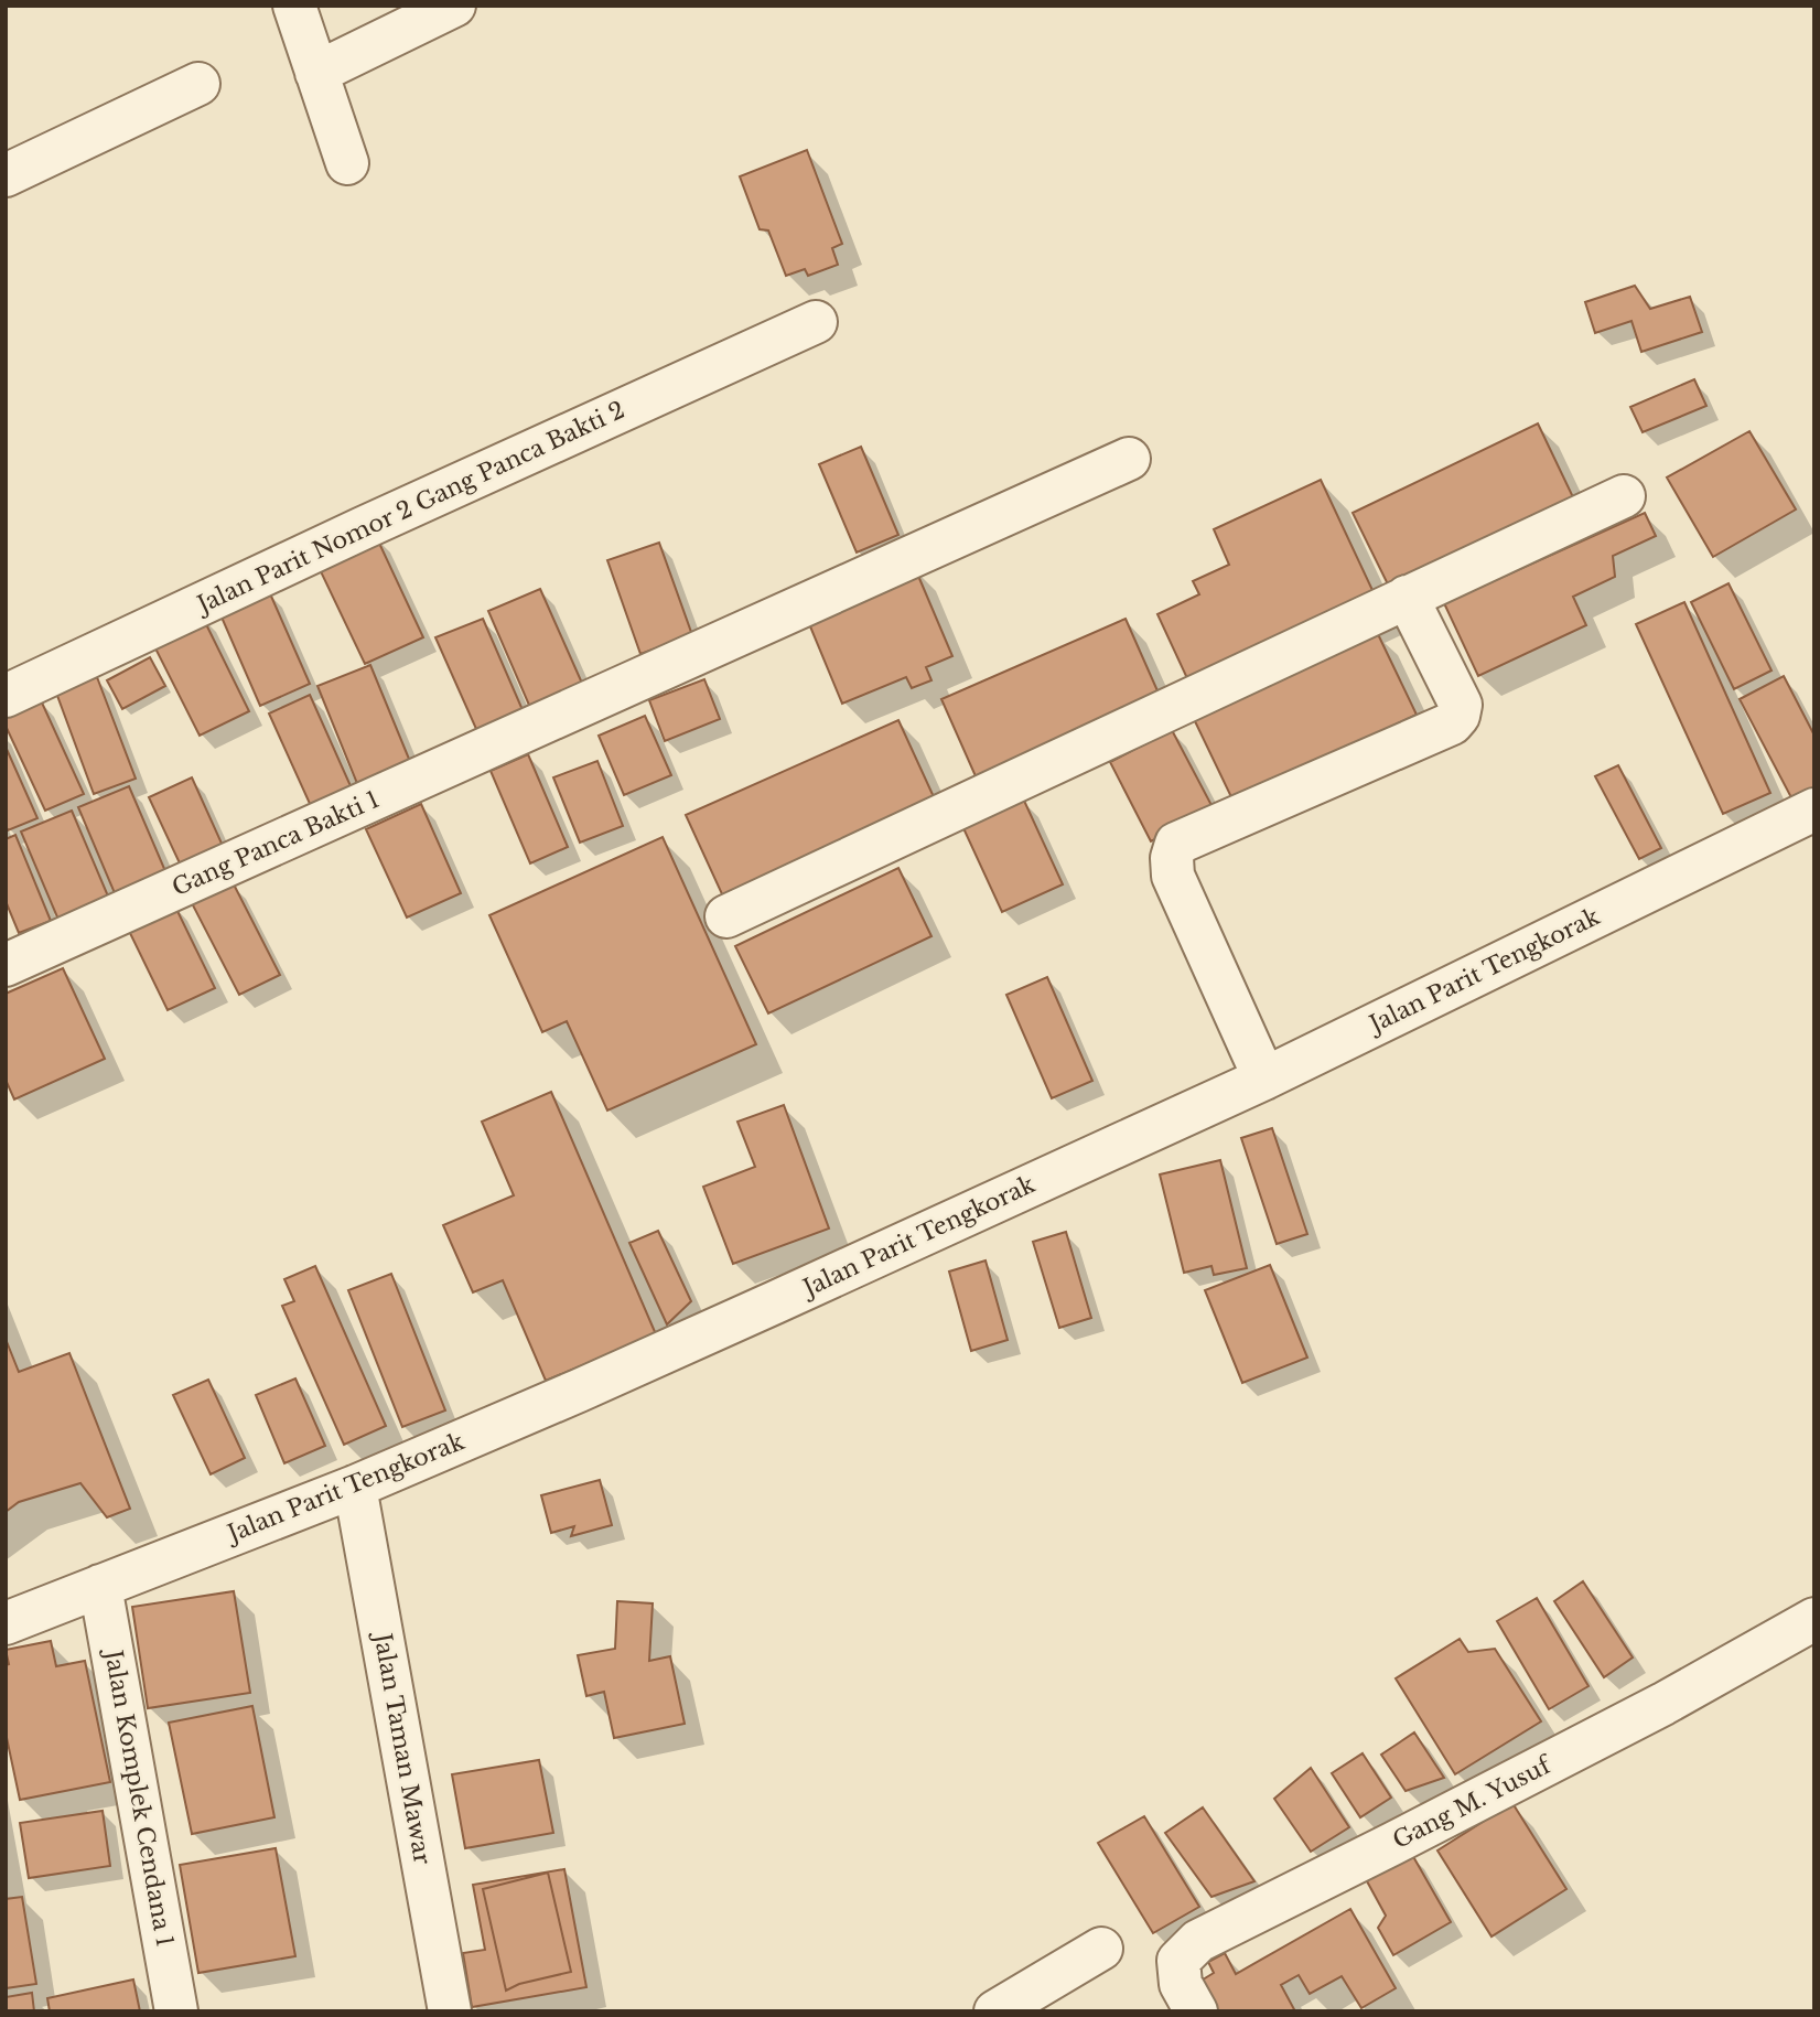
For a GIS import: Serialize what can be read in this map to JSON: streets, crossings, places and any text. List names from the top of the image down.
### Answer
{
  "streets": {
    "street": [
      "Jalan Parit Nomor 2 Gang Panca Bakti 2",
      "Gang Panca Bakti 1",
      "Jalan Parit Tengkorak",
      "Jalan Taman Mawar",
      "Jalan Komplek Cendana 1",
      "Gang M. Yusuf"
    ]
  },
  "crossings": [
    ["Jalan Parit Tengkorak", "Jalan Taman Mawar"],
    ["Jalan Parit Tengkorak", "Jalan Komplek Cendana 1"]
  ]
}
